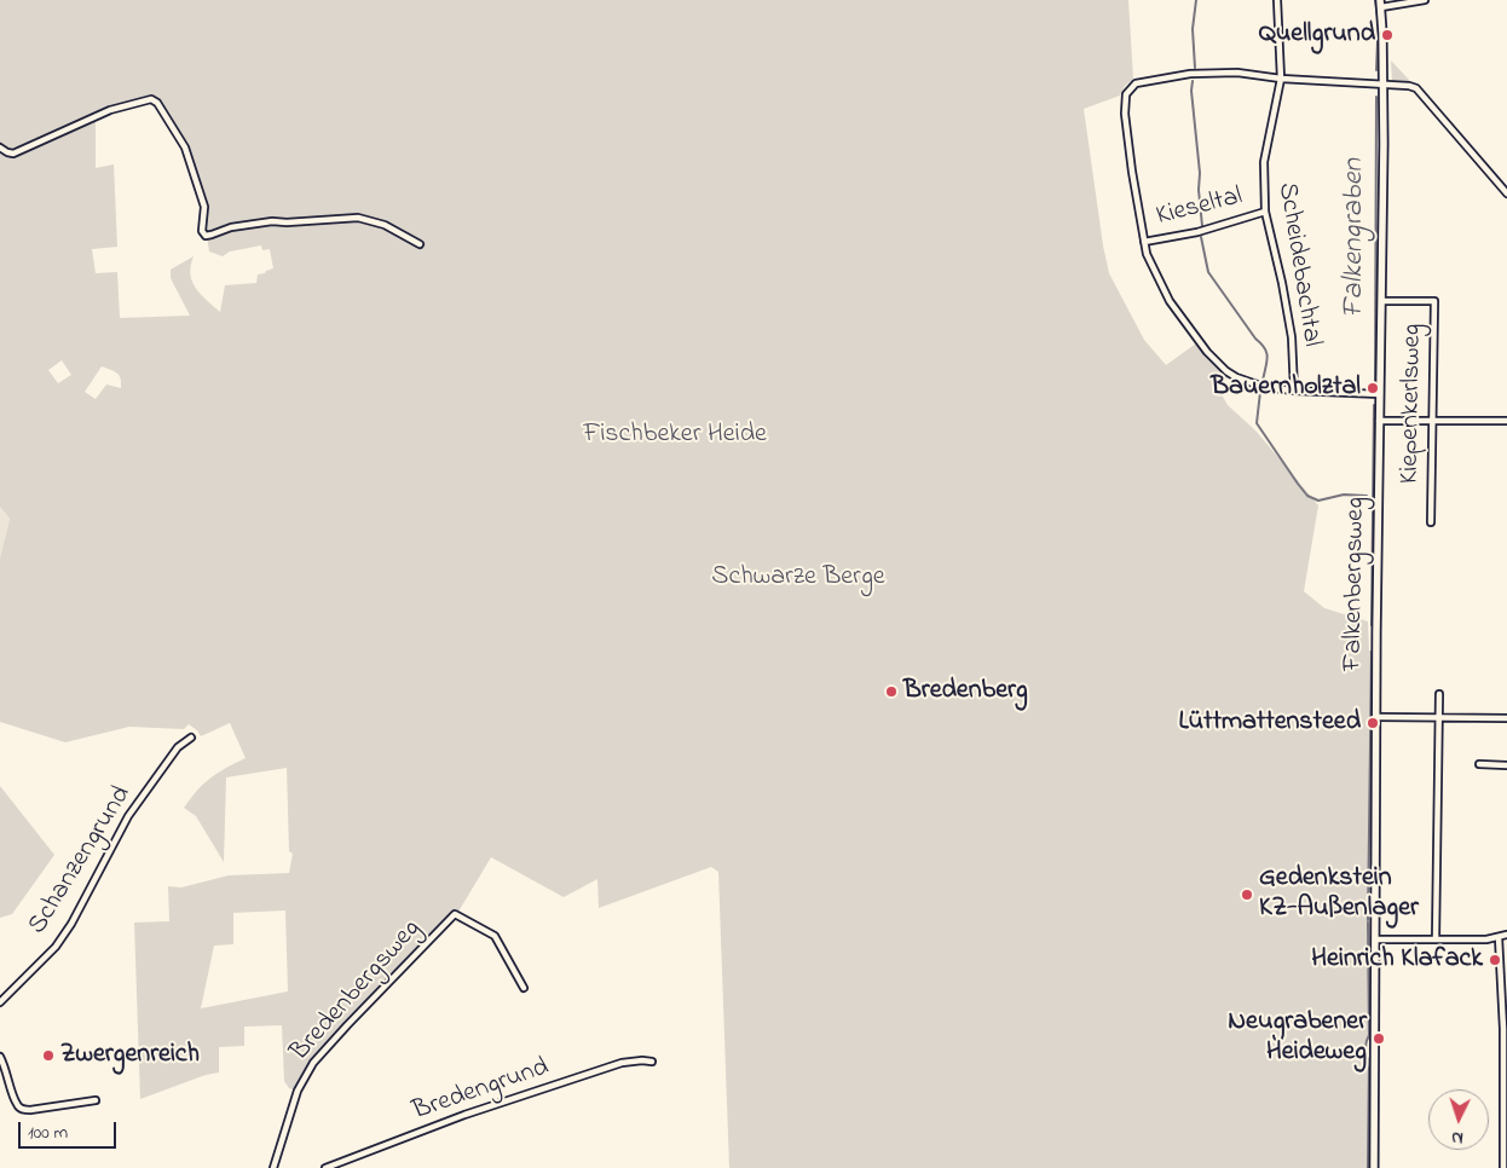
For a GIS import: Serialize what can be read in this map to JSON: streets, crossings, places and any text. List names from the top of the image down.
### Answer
{
  "streets": {
    "street": [
      "Kieseltal",
      "Scheidebachtal",
      "Kiepenkerlsweg",
      "Falkenbergsweg",
      "Schanzengrund",
      "Bredenbergsweg",
      "Bredengrund"
    ]
  },
  "crossings": [
    ["Kieseltal", "Scheidebachtal"],
    ["Kiepenkerlsweg", "Falkenbergsweg"]
  ],
  "water": ["Falkengraben"],
  "parks": ["Fischbeker Heide", "Schwarze Berge"],
  "places": [
    "Quellgrund",
    "Bauernholztal",
    "Bredenberg",
    "Lüttmattensteed",
    "Gedenkstein KZ-Außenlager",
    "Heinrich Klafack",
    "Neugrabener Heideweg",
    "Zwergenreich"
  ],
  "scale_bar": "100 m",
  "north": "bottom"
}
